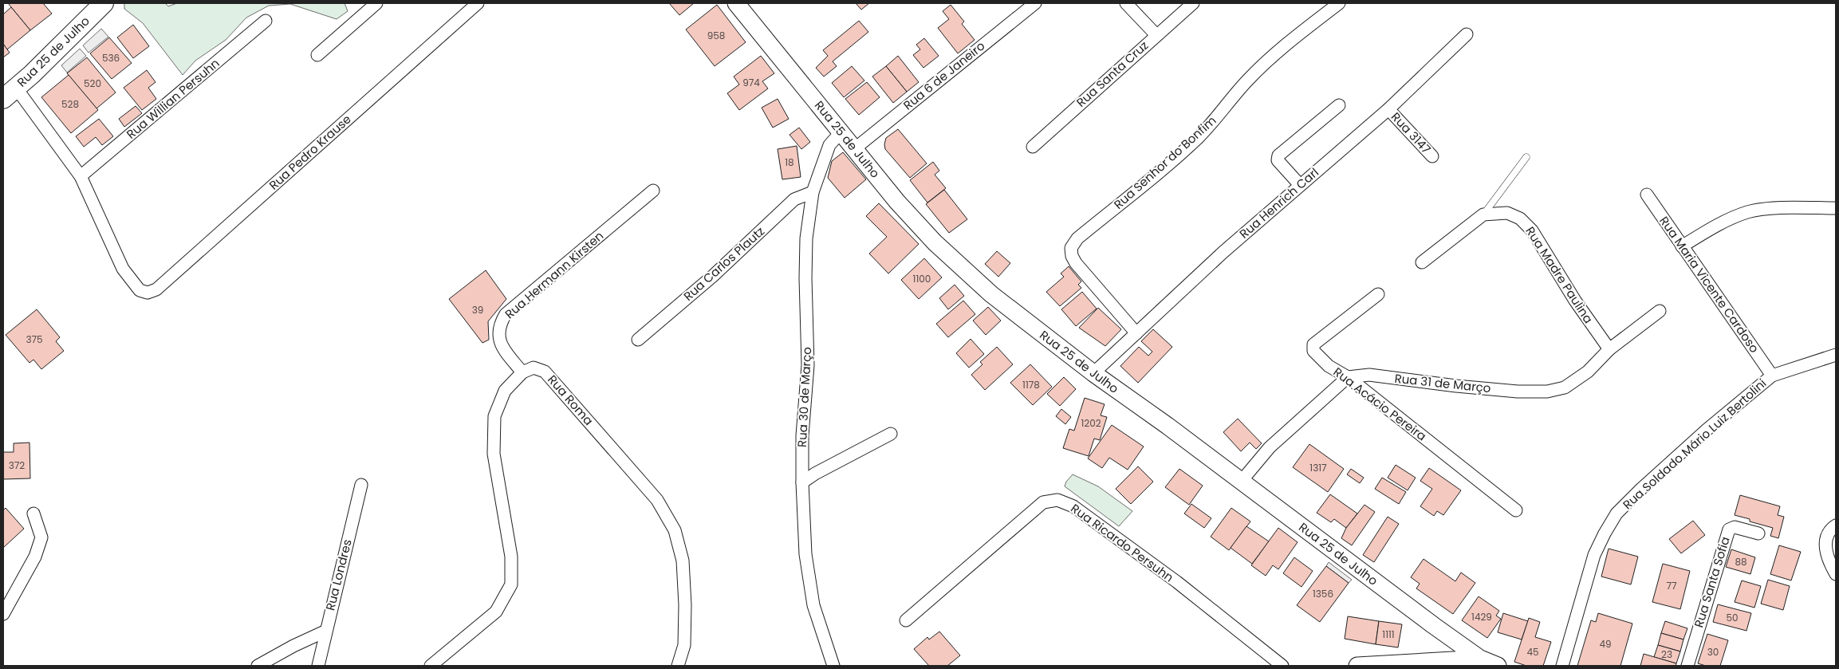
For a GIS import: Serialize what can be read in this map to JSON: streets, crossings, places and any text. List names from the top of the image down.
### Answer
{
  "streets": {
    "main road": ["Rua 25 de Julho"],
    "street": [
      "Rua Santa Cruz",
      "Rua 6 de Janeiro",
      "Rua Willian Persuhn",
      "Rua 3147",
      "Rua Pedro Krause",
      "Rua Senhor do Bonfim",
      "Rua Henrich Carl",
      "Rua Carlos Plautz",
      "Rua Hermann Kirsten",
      "Rua Madre Paulina",
      "Rua Maria Vicente Cardoso",
      "Rua 31 de Março",
      "Rua 30 de Março",
      "Rua Roma",
      "Rua Acácio Pereira",
      "Rua Soldado Mário Luiz Bertolini",
      "Rua Ricardo Persuhn",
      "Rua Londres",
      "Rua Santa Sofia"
    ]
  },
  "crossings": [
    ["Rua 25 de Julho", "Rua 6 de Janeiro"],
    ["Rua 25 de Julho", "Rua Henrich Carl"],
    ["Rua 25 de Julho", "Rua 30 de Março"],
    ["Rua Willian Persuhn", "Rua Pedro Krause"],
    ["Rua 3147", "Rua Henrich Carl"],
    ["Rua Senhor do Bonfim", "Rua Henrich Carl"],
    ["Rua Carlos Plautz", "Rua 30 de Março"],
    ["Rua Hermann Kirsten", "Rua Roma"],
    ["Rua Madre Paulina", "Rua 31 de Março"],
    ["Rua Maria Vicente Cardoso", "Rua Soldado Mário Luiz Bertolini"],
    ["Rua 31 de Março", "Rua Acácio Pereira"]
  ],
  "house_numbers": [
    "958",
    "536",
    "974",
    "520",
    "528",
    "18",
    "1100",
    "39",
    "375",
    "1178",
    "1202",
    "372",
    "1317",
    "88",
    "77",
    "1356",
    "1429",
    "50",
    "1111",
    "49",
    "45",
    "30",
    "23"
  ]
}
